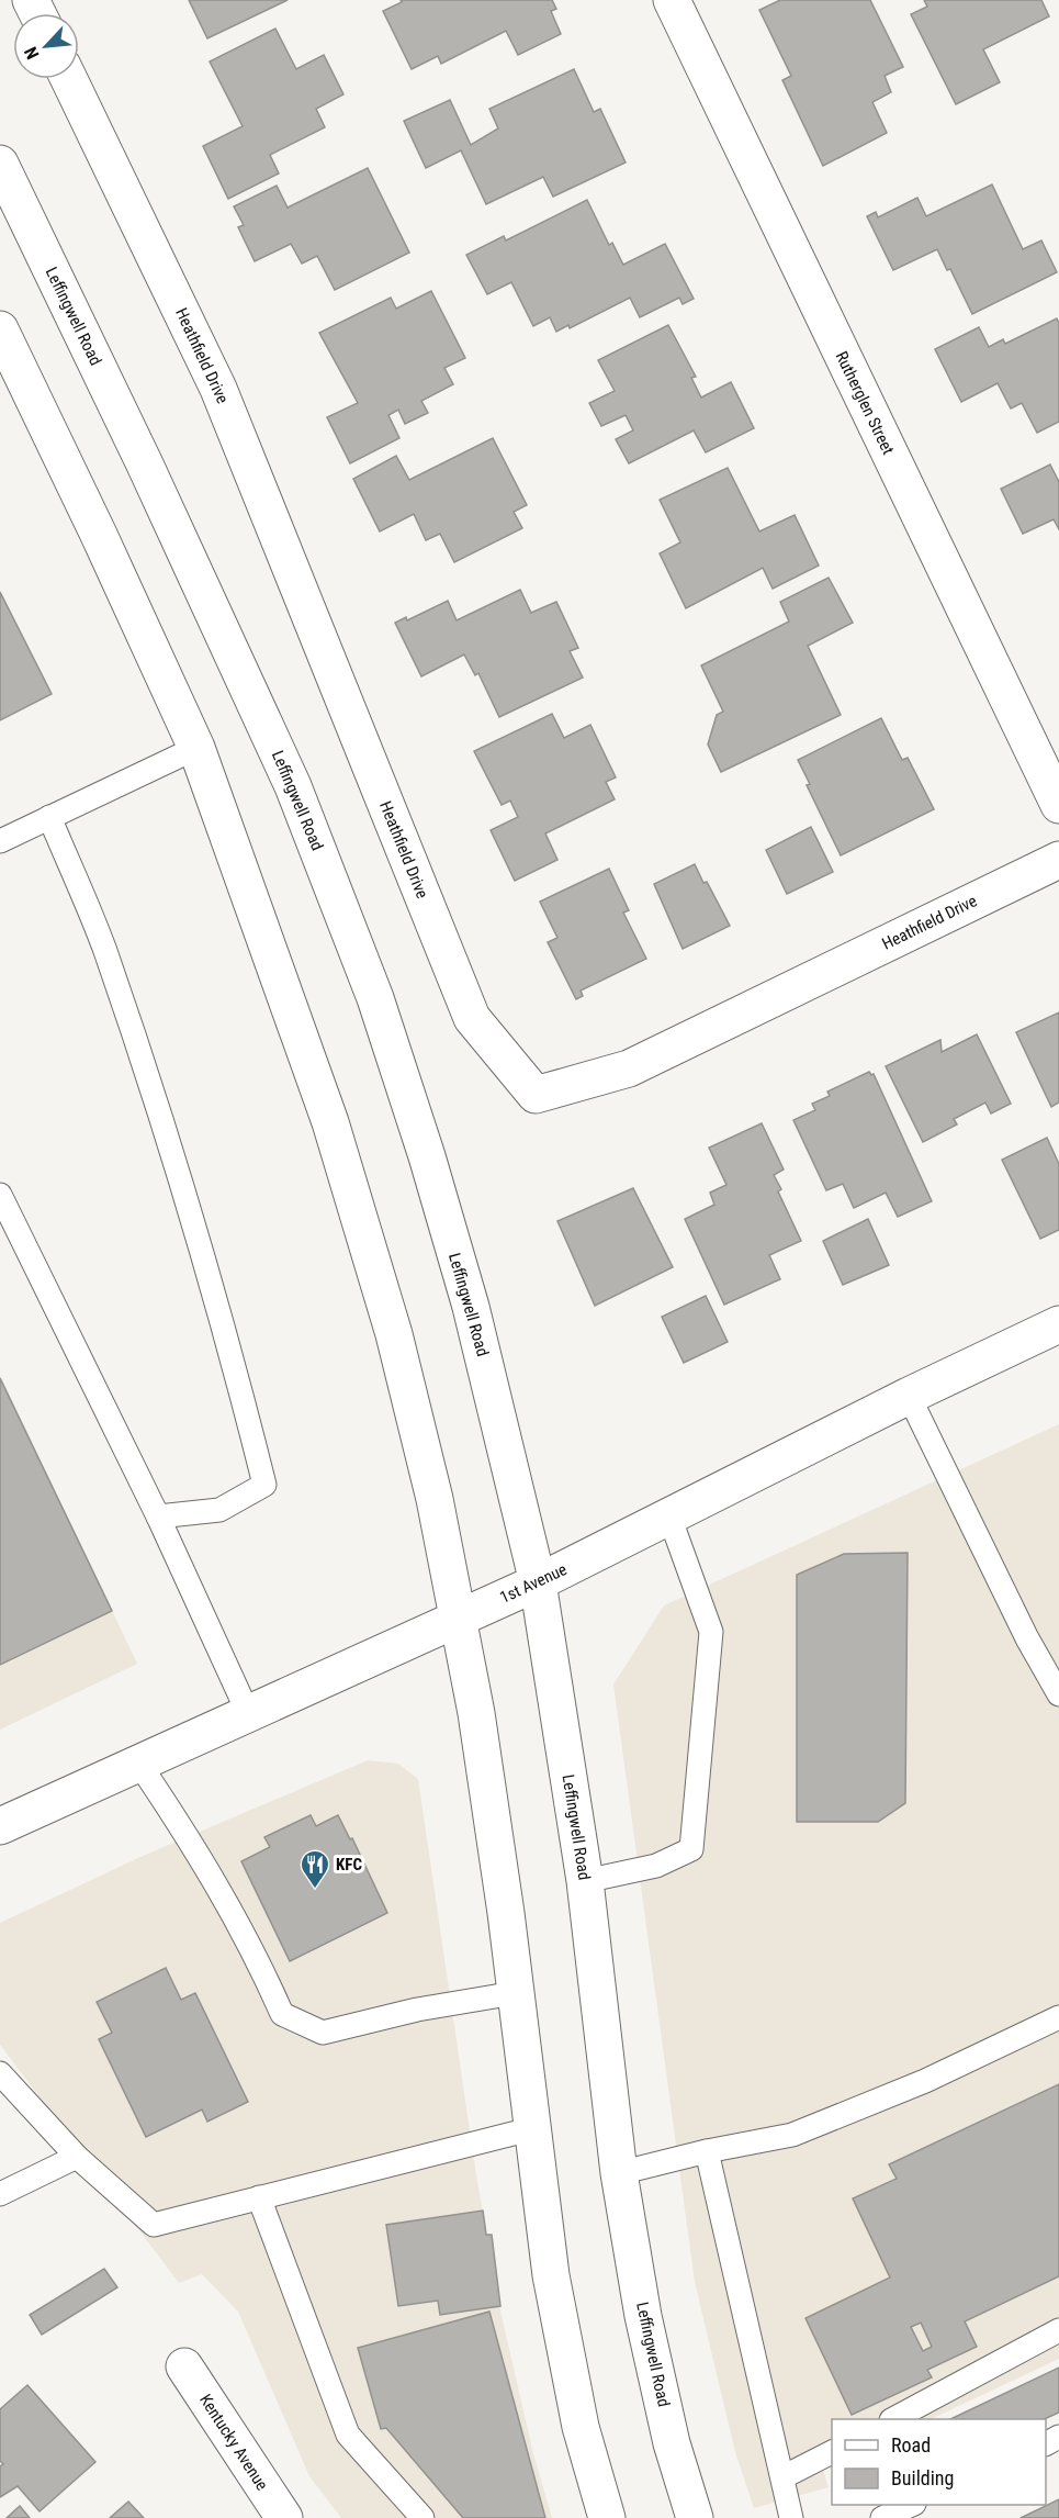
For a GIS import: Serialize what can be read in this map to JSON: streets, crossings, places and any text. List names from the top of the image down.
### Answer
{
  "streets": {
    "main road": [
      "Leffingwell Road",
      "Heathfield Drive",
      "Rutherglen Street",
      "1st Avenue",
      "Kentucky Avenue"
    ]
  },
  "crossings": [
    ["Leffingwell Road", "1st Avenue"]
  ],
  "places": {
    "restaurant": ["KFC"]
  },
  "legend": ["Road", "Building"],
  "north": "bottom left"
}
